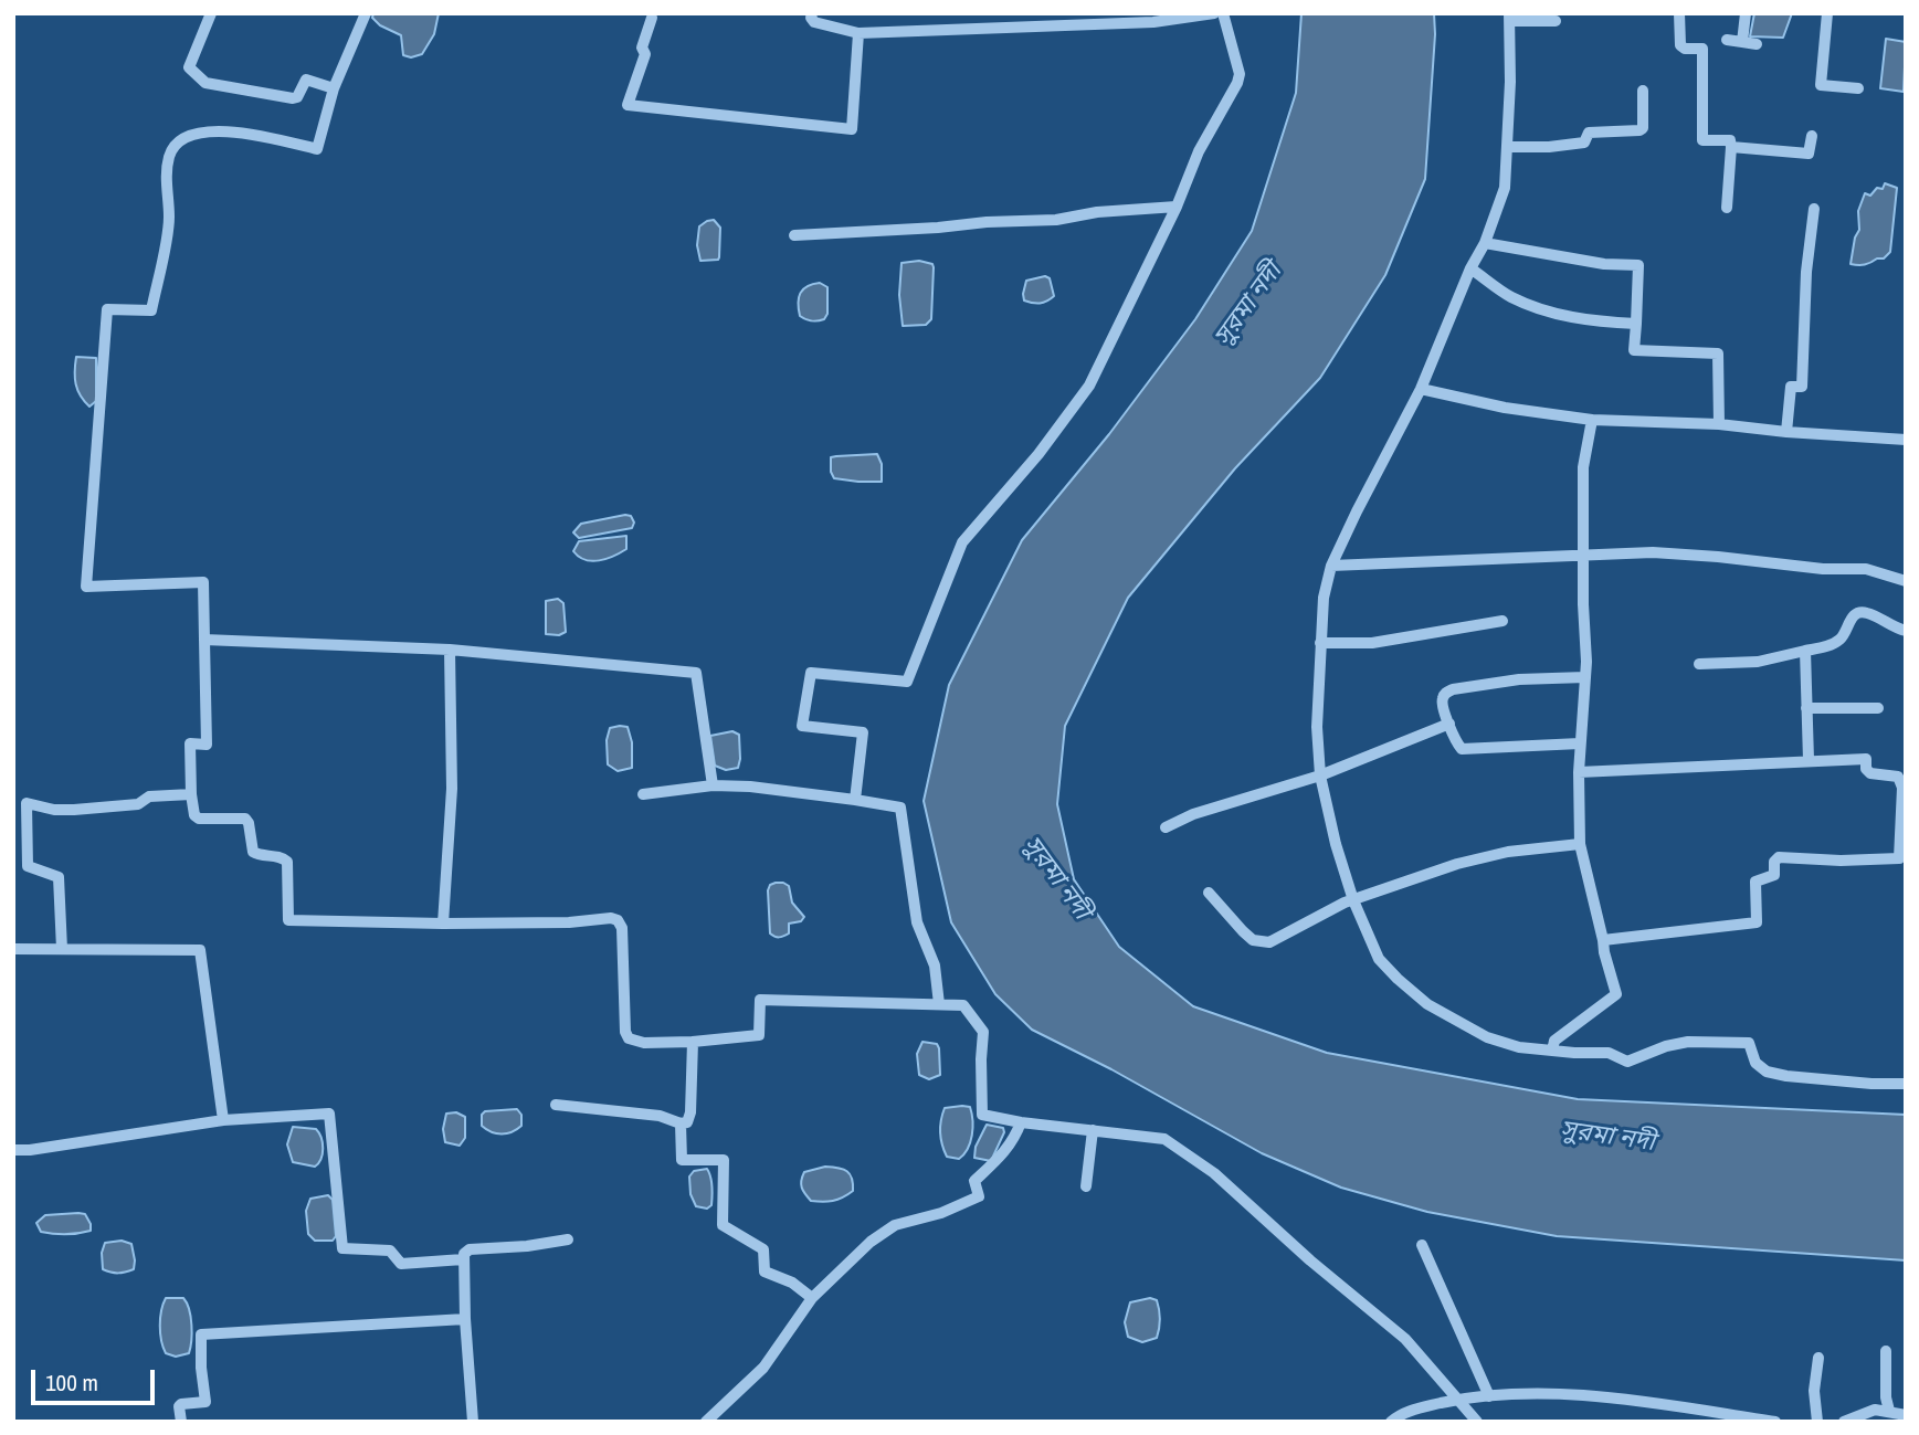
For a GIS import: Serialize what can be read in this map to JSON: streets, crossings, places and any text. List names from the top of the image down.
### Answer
{
  "water": ["সুরমা নদী"],
  "scale_bar": "100 m"
}
